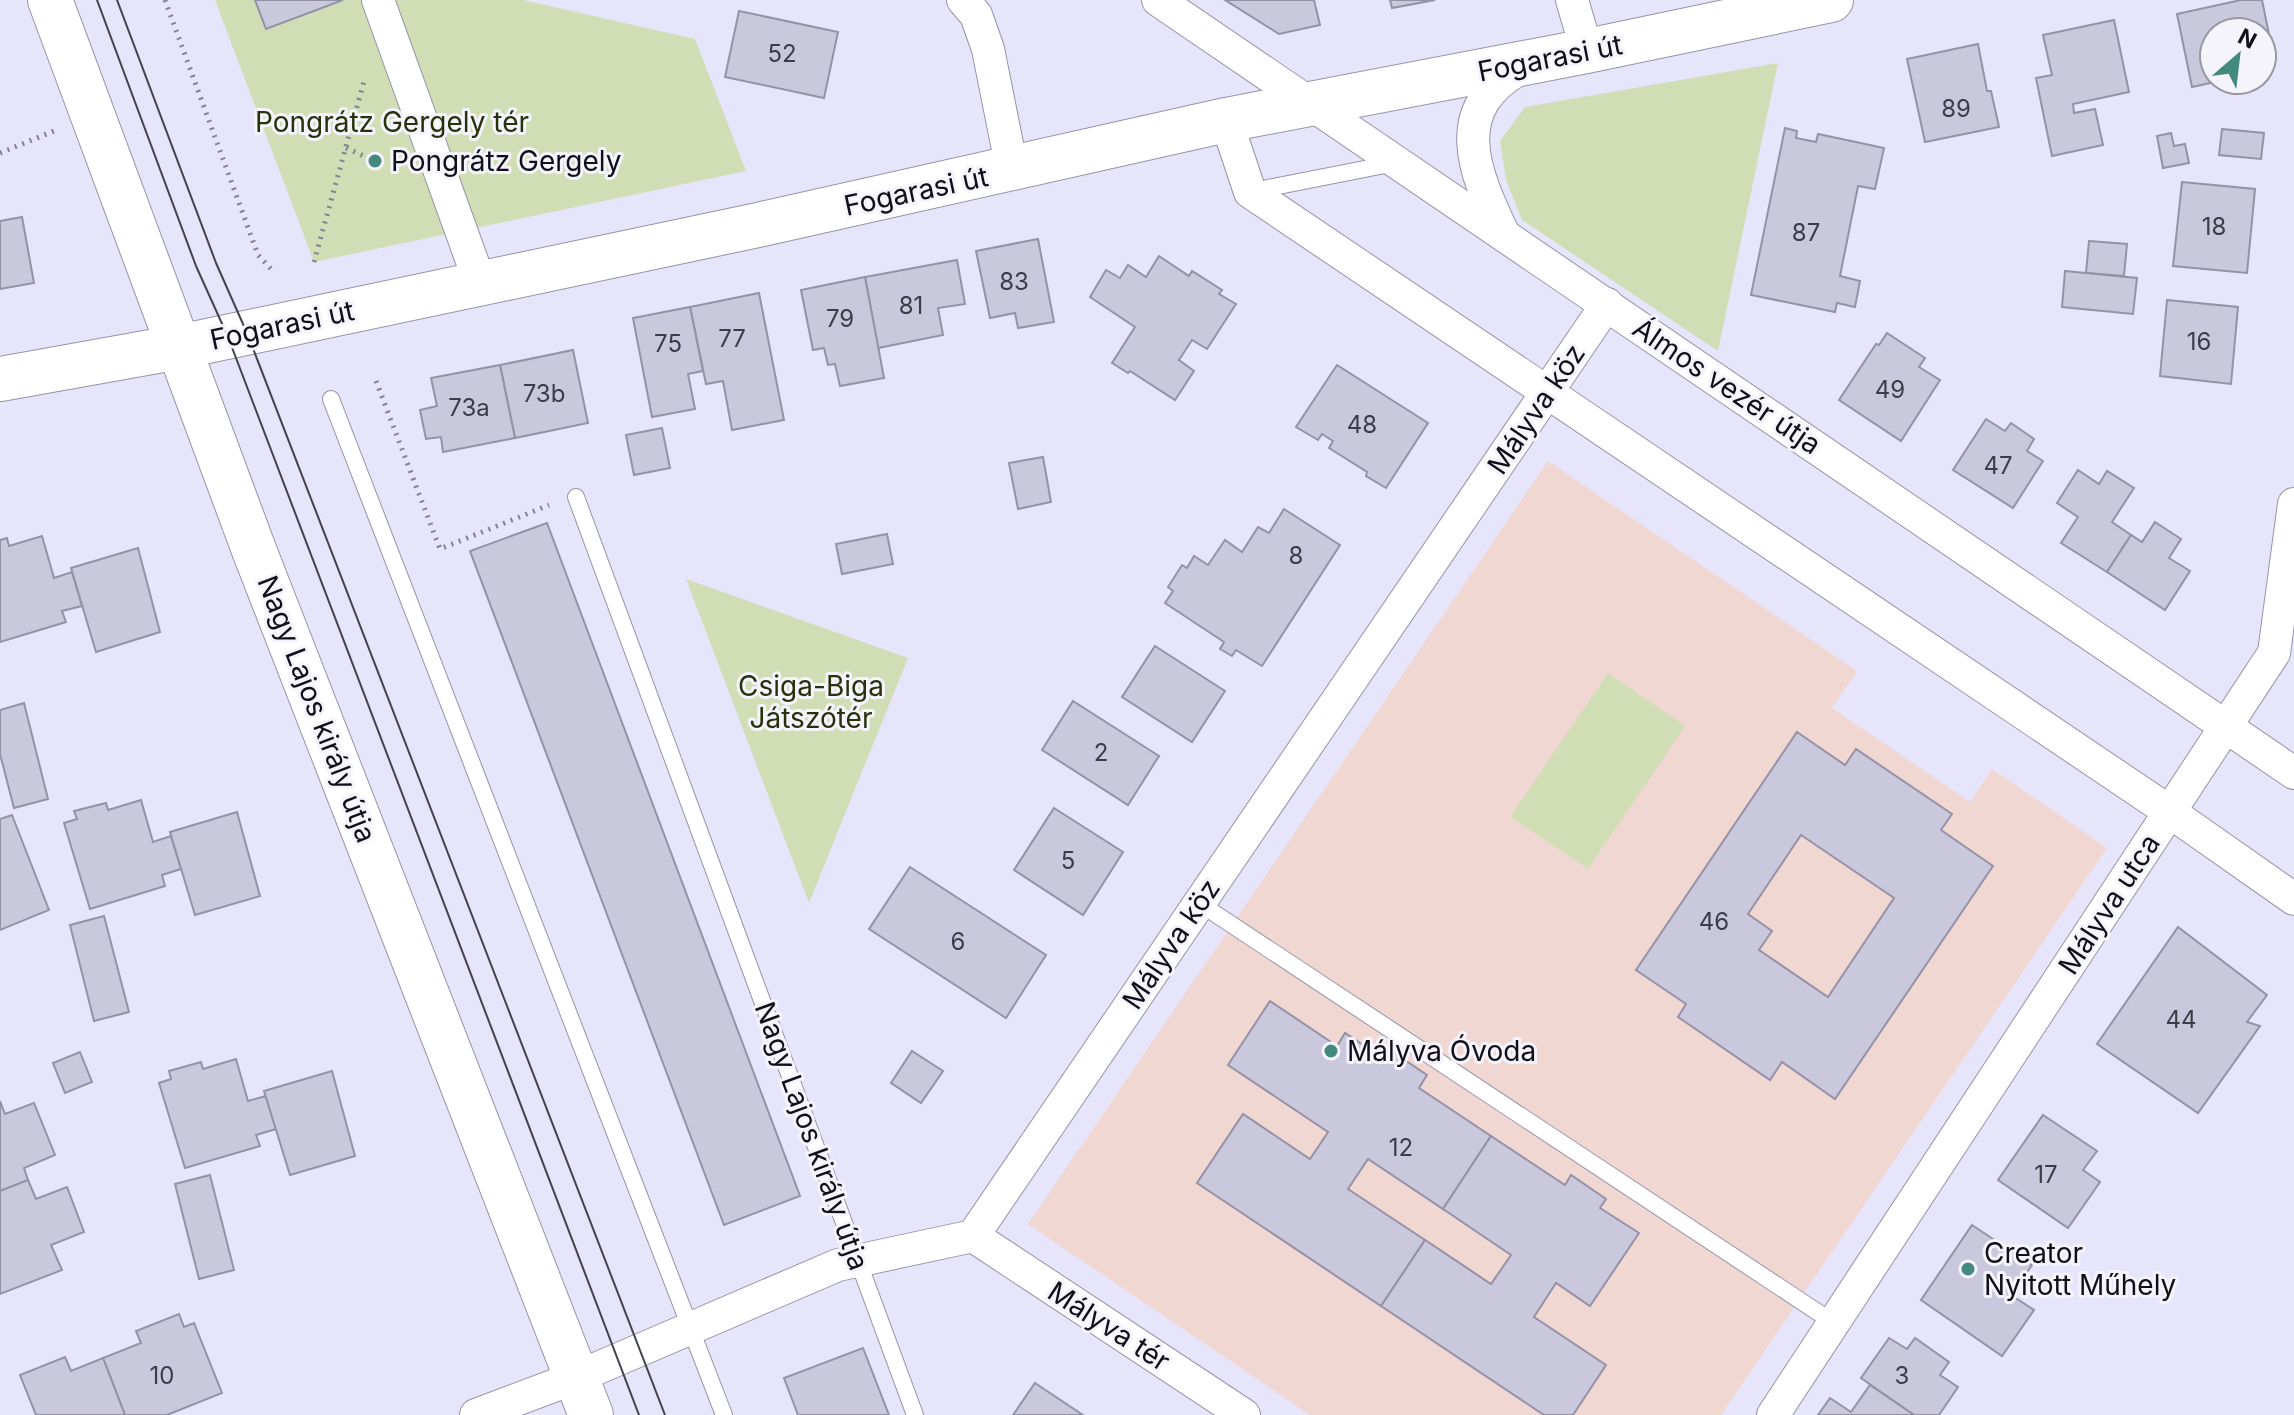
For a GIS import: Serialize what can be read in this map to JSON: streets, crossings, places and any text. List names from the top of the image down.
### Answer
{
  "streets": {
    "main road": ["Fogarasi út", "Nagy Lajos király útja"],
    "street": [
      "Álmos vezér útja",
      "Mályva köz",
      "Mályva utca",
      "Mályva tér"
    ]
  },
  "crossings": [
    ["Fogarasi út", "Álmos vezér útja"],
    ["Fogarasi út", "Nagy Lajos király útja"],
    ["Álmos vezér útja", "Mályva köz"],
    ["Álmos vezér útja", "Mályva utca"],
    ["Mályva köz", "Mályva tér"]
  ],
  "parks": ["Pongrátz Gergely tér", "Csiga-Biga Játszótér"],
  "places": ["Pongrátz Gergely", "Mályva Óvoda", "Creator Nyitott Műhely"],
  "house_numbers": [
    "52",
    "89",
    "18",
    "87",
    "83",
    "81",
    "79",
    "77",
    "16",
    "75",
    "49",
    "73b",
    "73a",
    "48",
    "47",
    "8",
    "2",
    "5",
    "46",
    "6",
    "44",
    "12",
    "17",
    "10",
    "3"
  ],
  "north": "top right"
}
